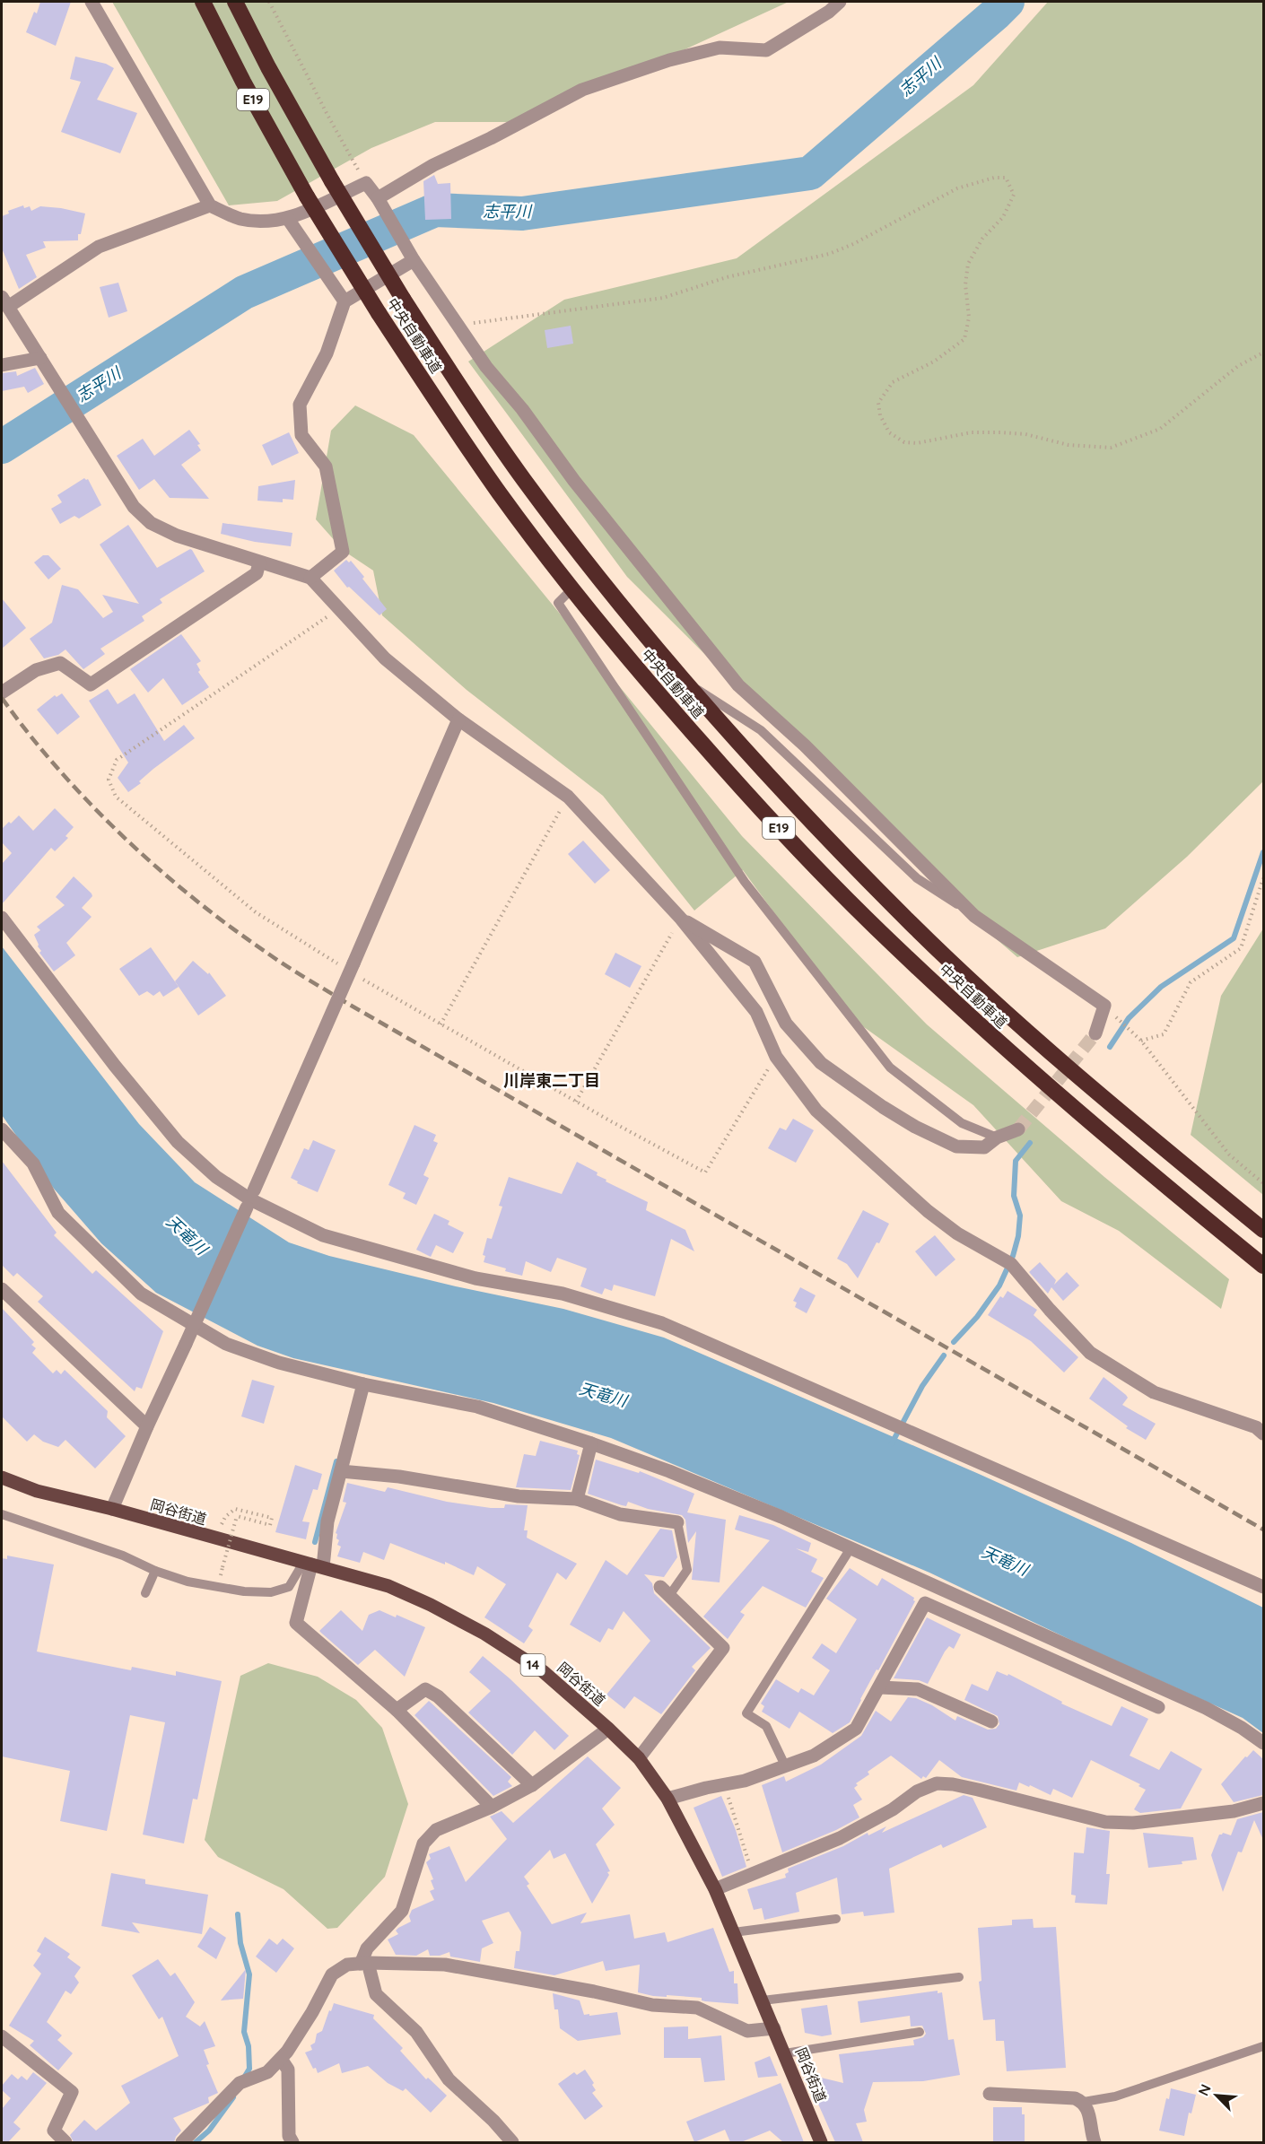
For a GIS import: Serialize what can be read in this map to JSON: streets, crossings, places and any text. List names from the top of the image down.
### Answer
{
  "streets": {
    "highway": ["E19", "中央自動車道"],
    "main road": ["岡谷街道", "14"]
  },
  "districts": ["川岸東二丁目"],
  "water": ["志平川", "天竜川"],
  "north": "top left"
}
